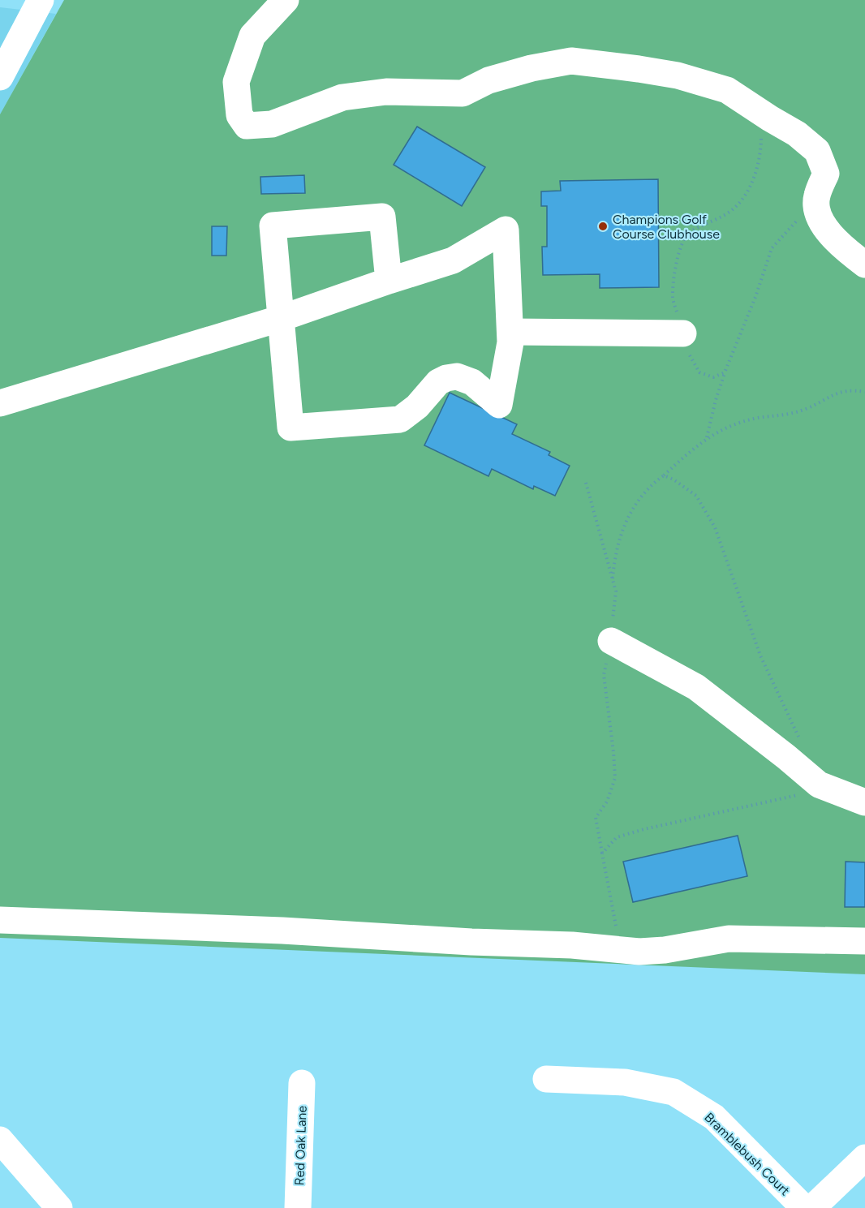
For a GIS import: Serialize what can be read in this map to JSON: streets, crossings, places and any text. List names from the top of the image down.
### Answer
{
  "streets": {
    "street": ["Red Oak Lane", "Bramblebush Court"]
  },
  "places": ["Champions Golf Course Clubhouse"]
}
